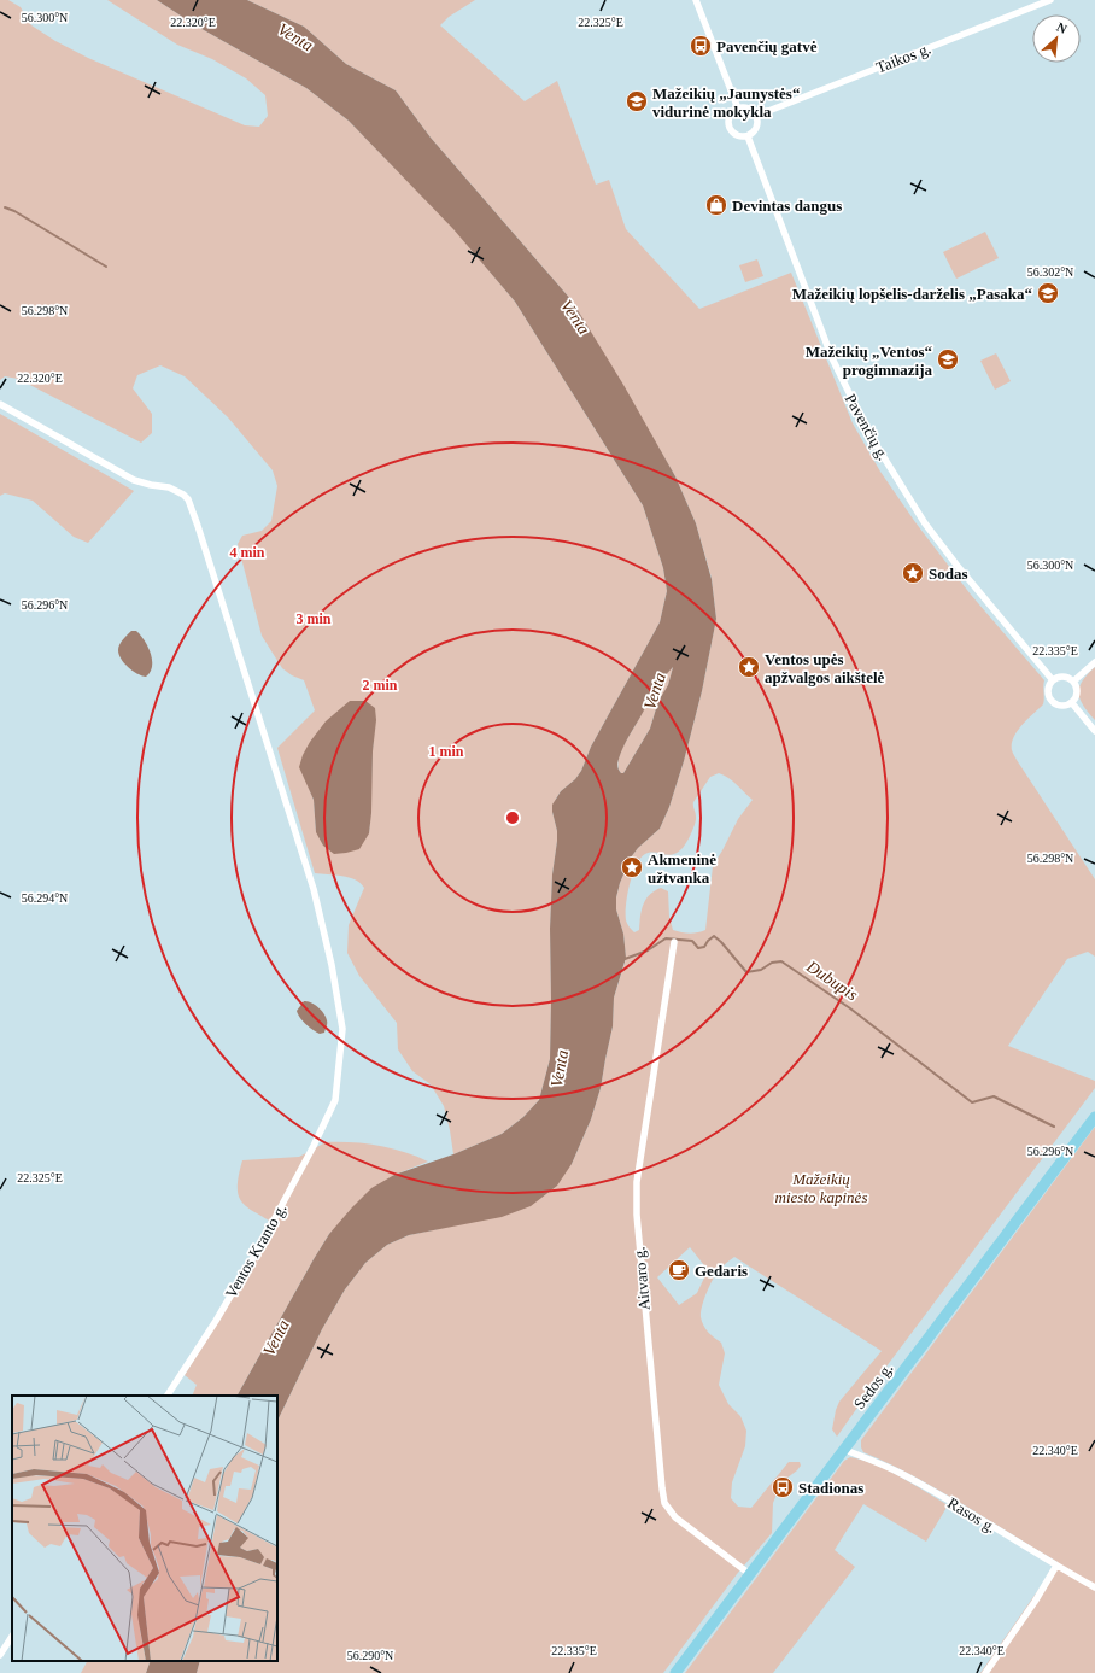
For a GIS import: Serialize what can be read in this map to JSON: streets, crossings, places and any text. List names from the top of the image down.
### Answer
{
  "streets": {
    "main road": ["Sedos g."],
    "street": [
      "Taikos g.",
      "Pavenčių g.",
      "Ventos Kranto g.",
      "Aitvaro g.",
      "Rasos g."
    ]
  },
  "crossings": [
    ["Taikos g.", "Pavenčių g."],
    ["Aitvaro g.", "Sedos g."],
    ["Sedos g.", "Rasos g."]
  ],
  "water": ["Venta", "Dubupis"],
  "parks": ["Mažeikių miesto kapinės"],
  "places": {
    "bus stop": ["Pavenčių gatvė", "Stadionas"],
    "school or university": ["Mažeikių „Jaunystės“ vidurinė mokykla", "Mažeikių lopšelis-darželis „Pasaka“", "Mažeikių „Ventos“ progimnazija"],
    "shop": ["Devintas dangus"],
    "place": ["Sodas", "Ventos upės apžvalgos aikštelė", "Akmeninė užtvanka"],
    "cafe": ["Gedaris"]
  },
  "north": "top right",
  "coordinates": [
    "56.300°N",
    "22.320°E",
    "22.325°E",
    "56.302°N",
    "56.298°N",
    "56.296°N",
    "22.335°E",
    "56.294°N",
    "22.340°E",
    "56.290°N"
  ],
  "rings": [
    "4 min",
    "3 min",
    "2 min",
    "1 min"
  ]
}
